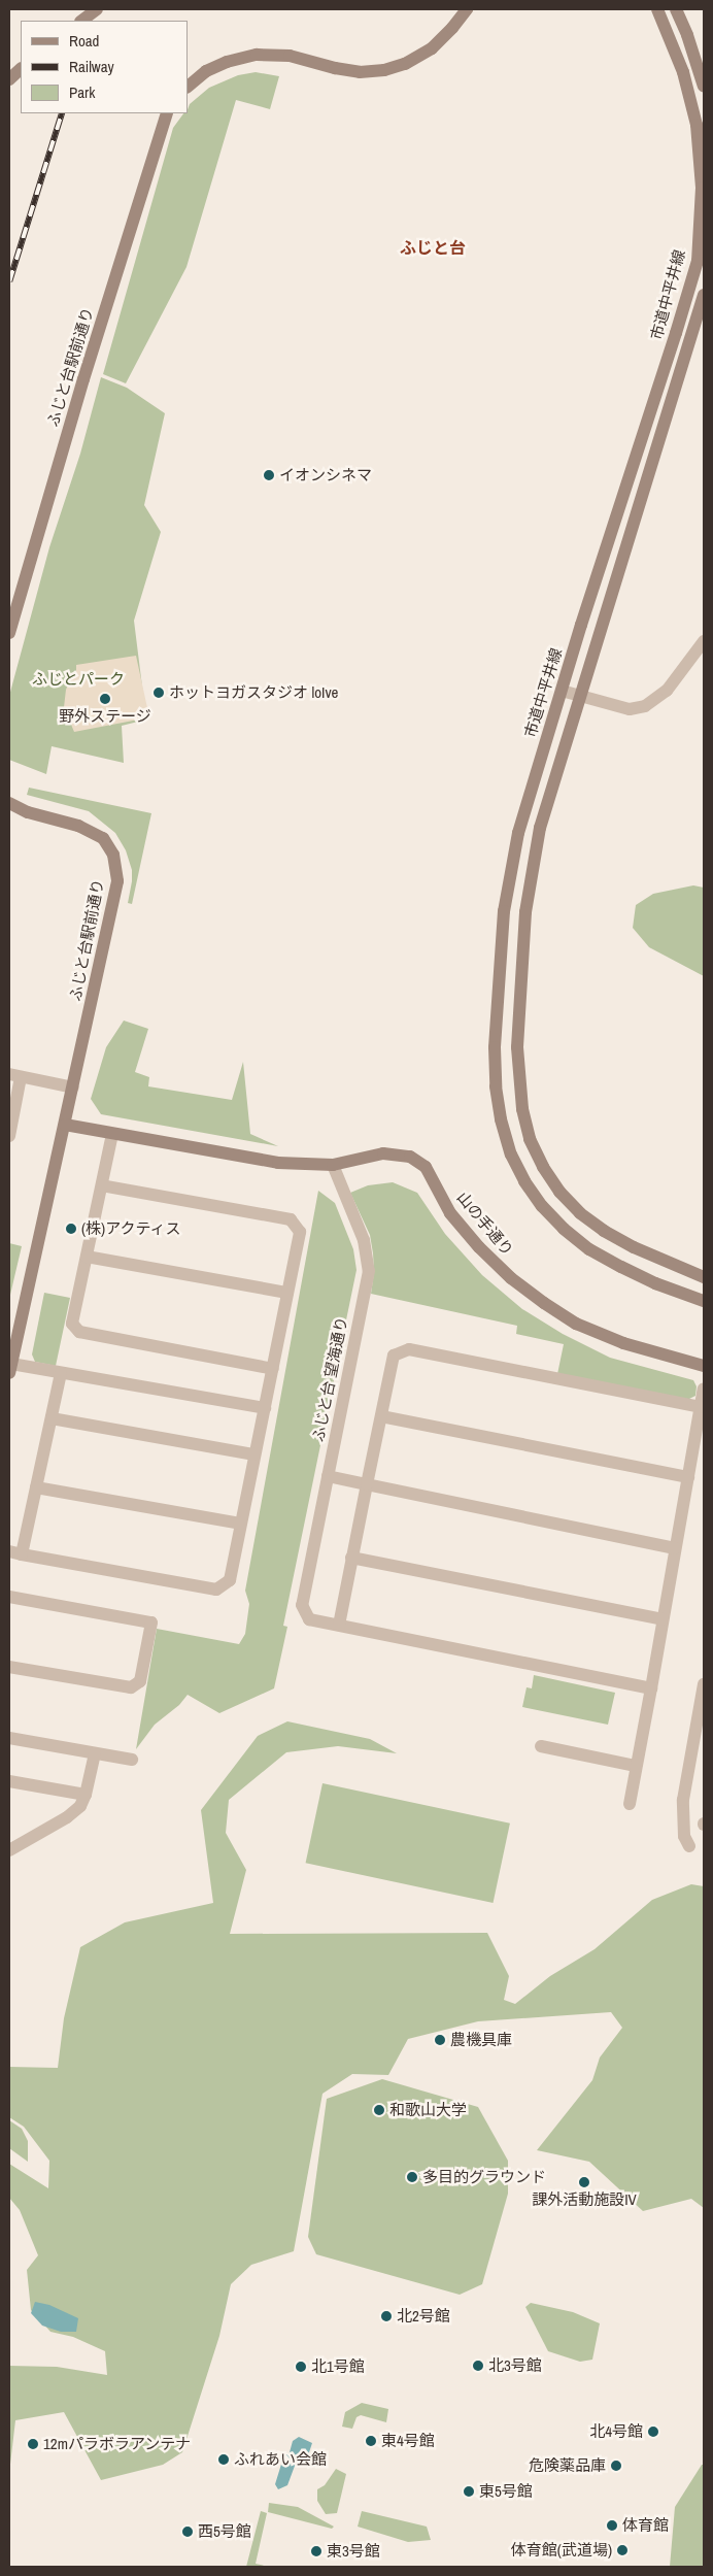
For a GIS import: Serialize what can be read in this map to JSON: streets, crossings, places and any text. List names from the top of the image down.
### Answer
{
  "streets": {
    "street": [
      "市道中平井線",
      "ふじと台駅前通り",
      "山の手通り",
      "ふじと台 望海通り"
    ]
  },
  "crossings": [
    ["山の手通り", "ふじと台 望海通り"]
  ],
  "districts": ["ふじと台"],
  "parks": ["ふじとパーク"],
  "places": [
    "イオンシネマ",
    "ホットヨガスタジオ loIve",
    "野外ステージ",
    "(株)アクティス",
    "農機具庫",
    "和歌山大学",
    "多目的グラウンド",
    "課外活動施設IV",
    "北2号館",
    "北3号館",
    "北1号館",
    "北4号館",
    "東4号館",
    "12mパラボラアンテナ",
    "ふれあい会館",
    "危険薬品庫",
    "東5号館",
    "体育館",
    "西5号館",
    "体育館(武道場)",
    "東3号館"
  ],
  "legend": ["Road", "Railway", "Park"]
}
